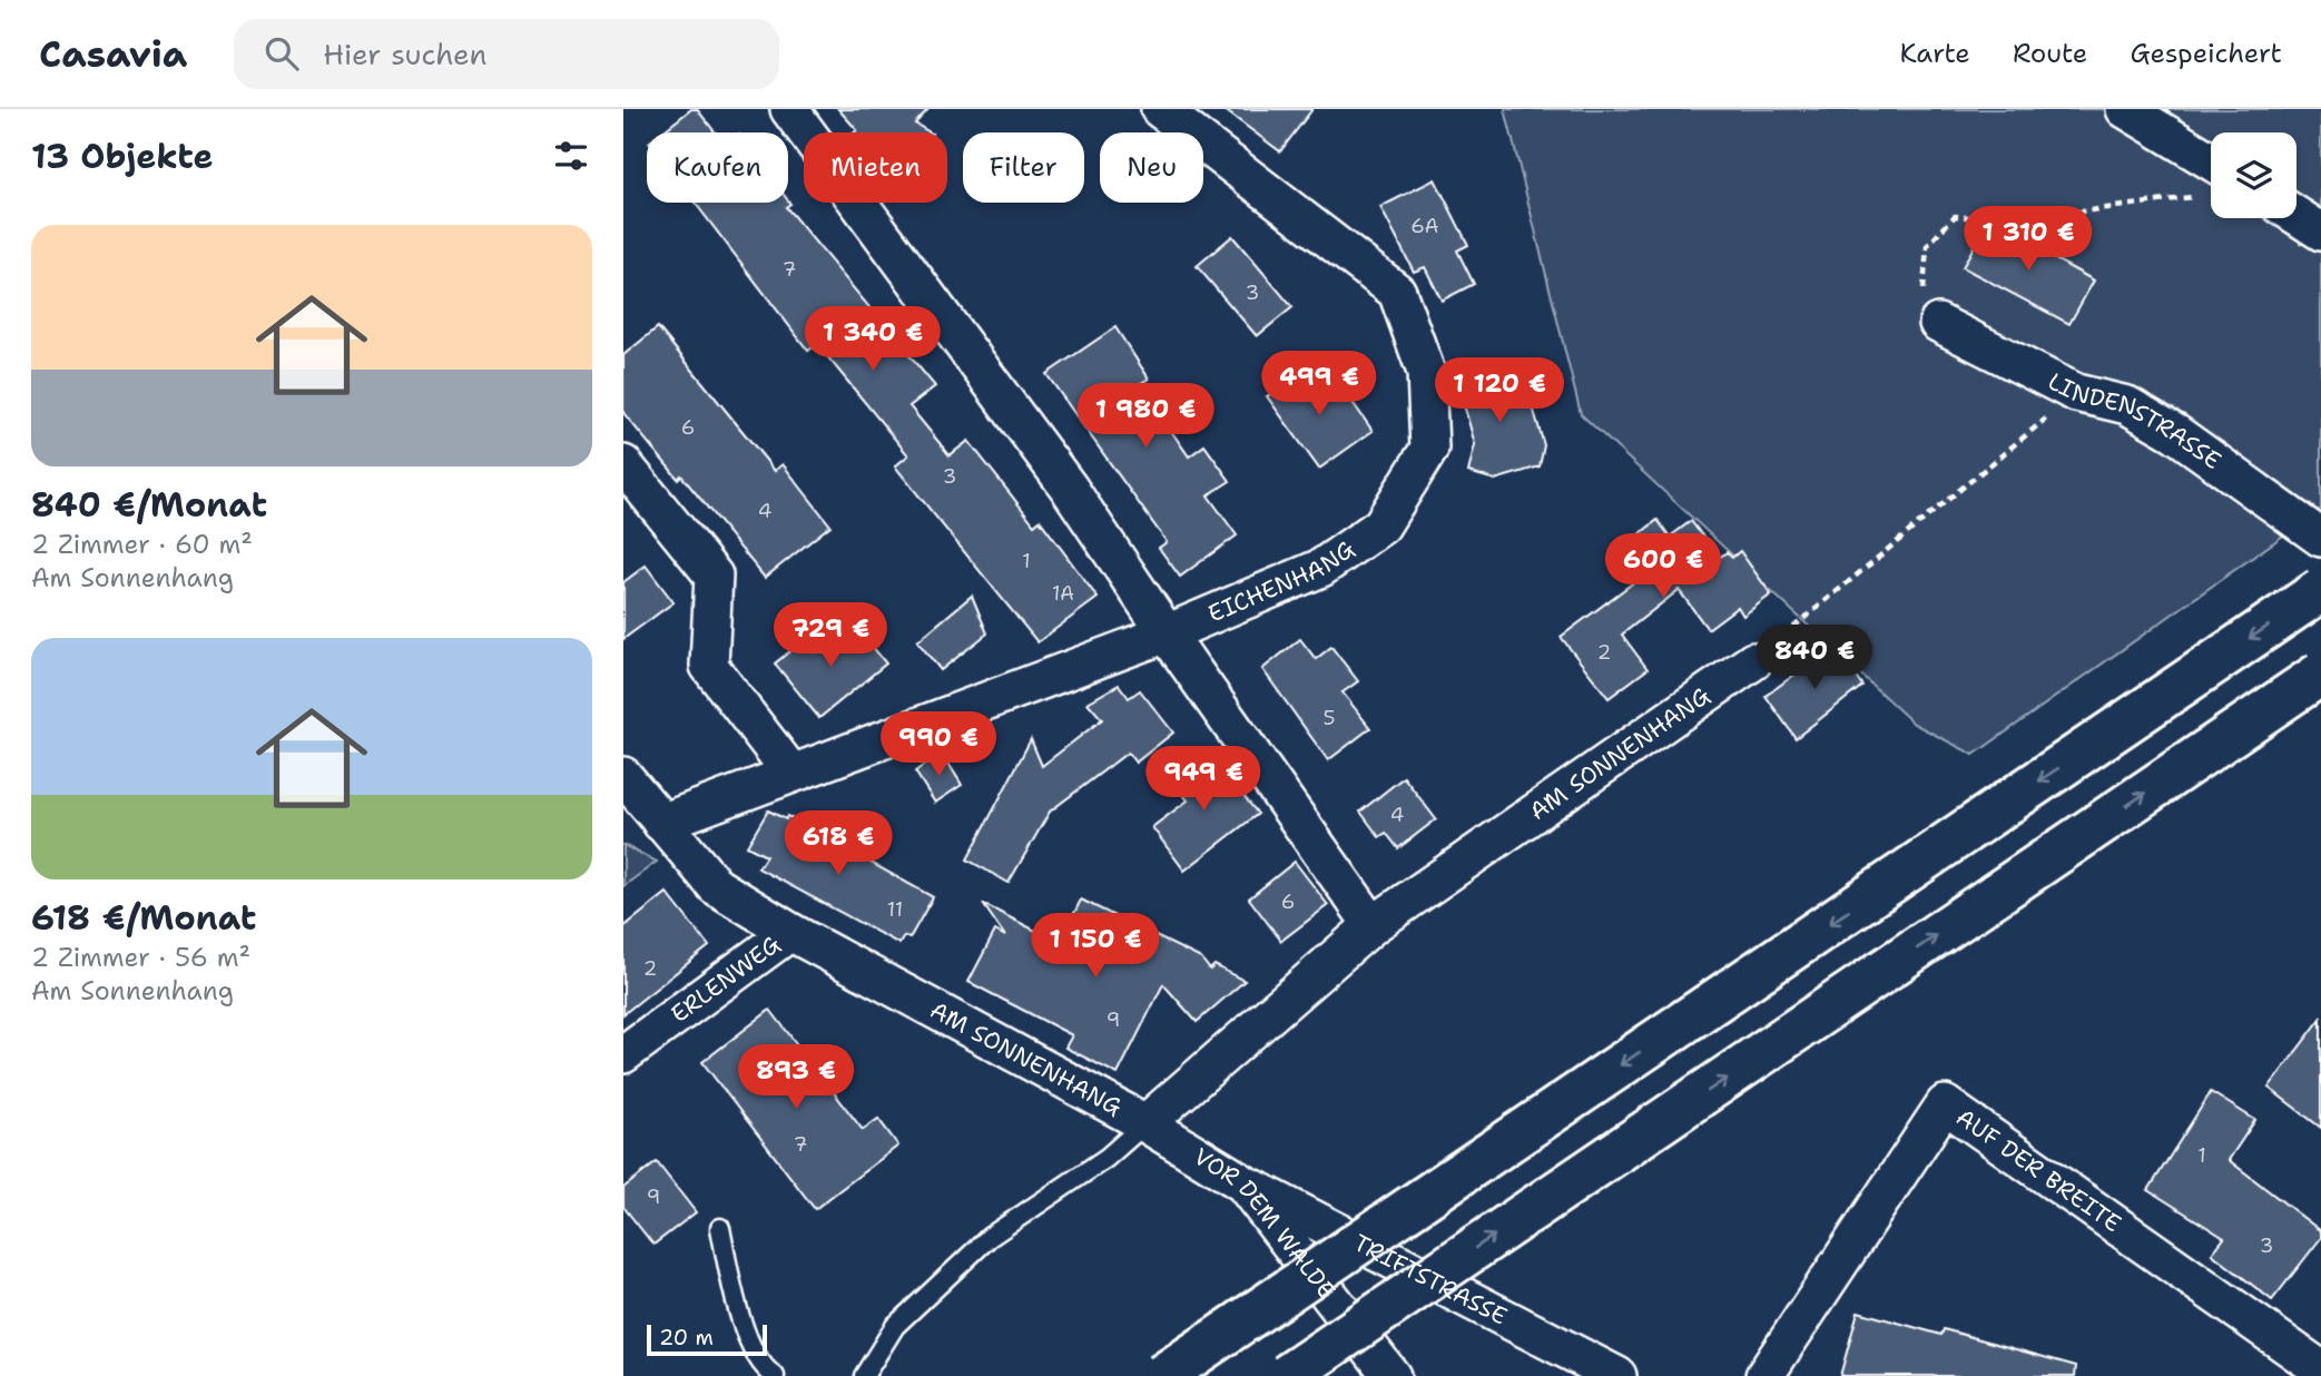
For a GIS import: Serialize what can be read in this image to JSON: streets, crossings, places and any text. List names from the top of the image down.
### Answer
{
  "streets": {
    "street": [
      "LINDENSTRASSE",
      "EICHENHANG",
      "AM SONNENHANG",
      "ERLENWEG",
      "AUF DER BREITE",
      "VOR DEM WALDE",
      "TRIFTSTRASSE"
    ]
  },
  "crossings": [
    ["EICHENHANG", "AM SONNENHANG"],
    ["AM SONNENHANG", "ERLENWEG"],
    ["AM SONNENHANG", "VOR DEM WALDE"],
    ["VOR DEM WALDE", "TRIFTSTRASSE"]
  ],
  "house_numbers": [
    "6A",
    "7",
    "3",
    "6",
    "3",
    "4",
    "1",
    "1A",
    "2",
    "5",
    "4",
    "6",
    "11",
    "2",
    "9",
    "7",
    "1",
    "9",
    "3"
  ],
  "scale_bar": "20 m",
  "page": {
    "header": "Casavia",
    "search": "Hier suchen",
    "nav": ["Karte", "Route", "Gespeichert"],
    "heading": "13 Objekte",
    "chip": [
      "Kaufen",
      "Mieten",
      "Filter",
      "Neu"
    ],
    "list": [
      {
        "name": "840 €/Monat",
        "note": "2 Zimmer · 60 m² · Am Sonnenhang"
      },
      {
        "name": "618 €/Monat",
        "note": "2 Zimmer · 56 m² · Am Sonnenhang"
      }
    ],
    "price": [
      "1 310 €",
      "1 340 €",
      "499 €",
      "1 120 €",
      "1 980 €",
      "600 €",
      "729 €",
      "840 €",
      "990 €",
      "949 €",
      "618 €",
      "1 150 €",
      "893 €"
    ],
    "scale": "20 m"
  }
}
